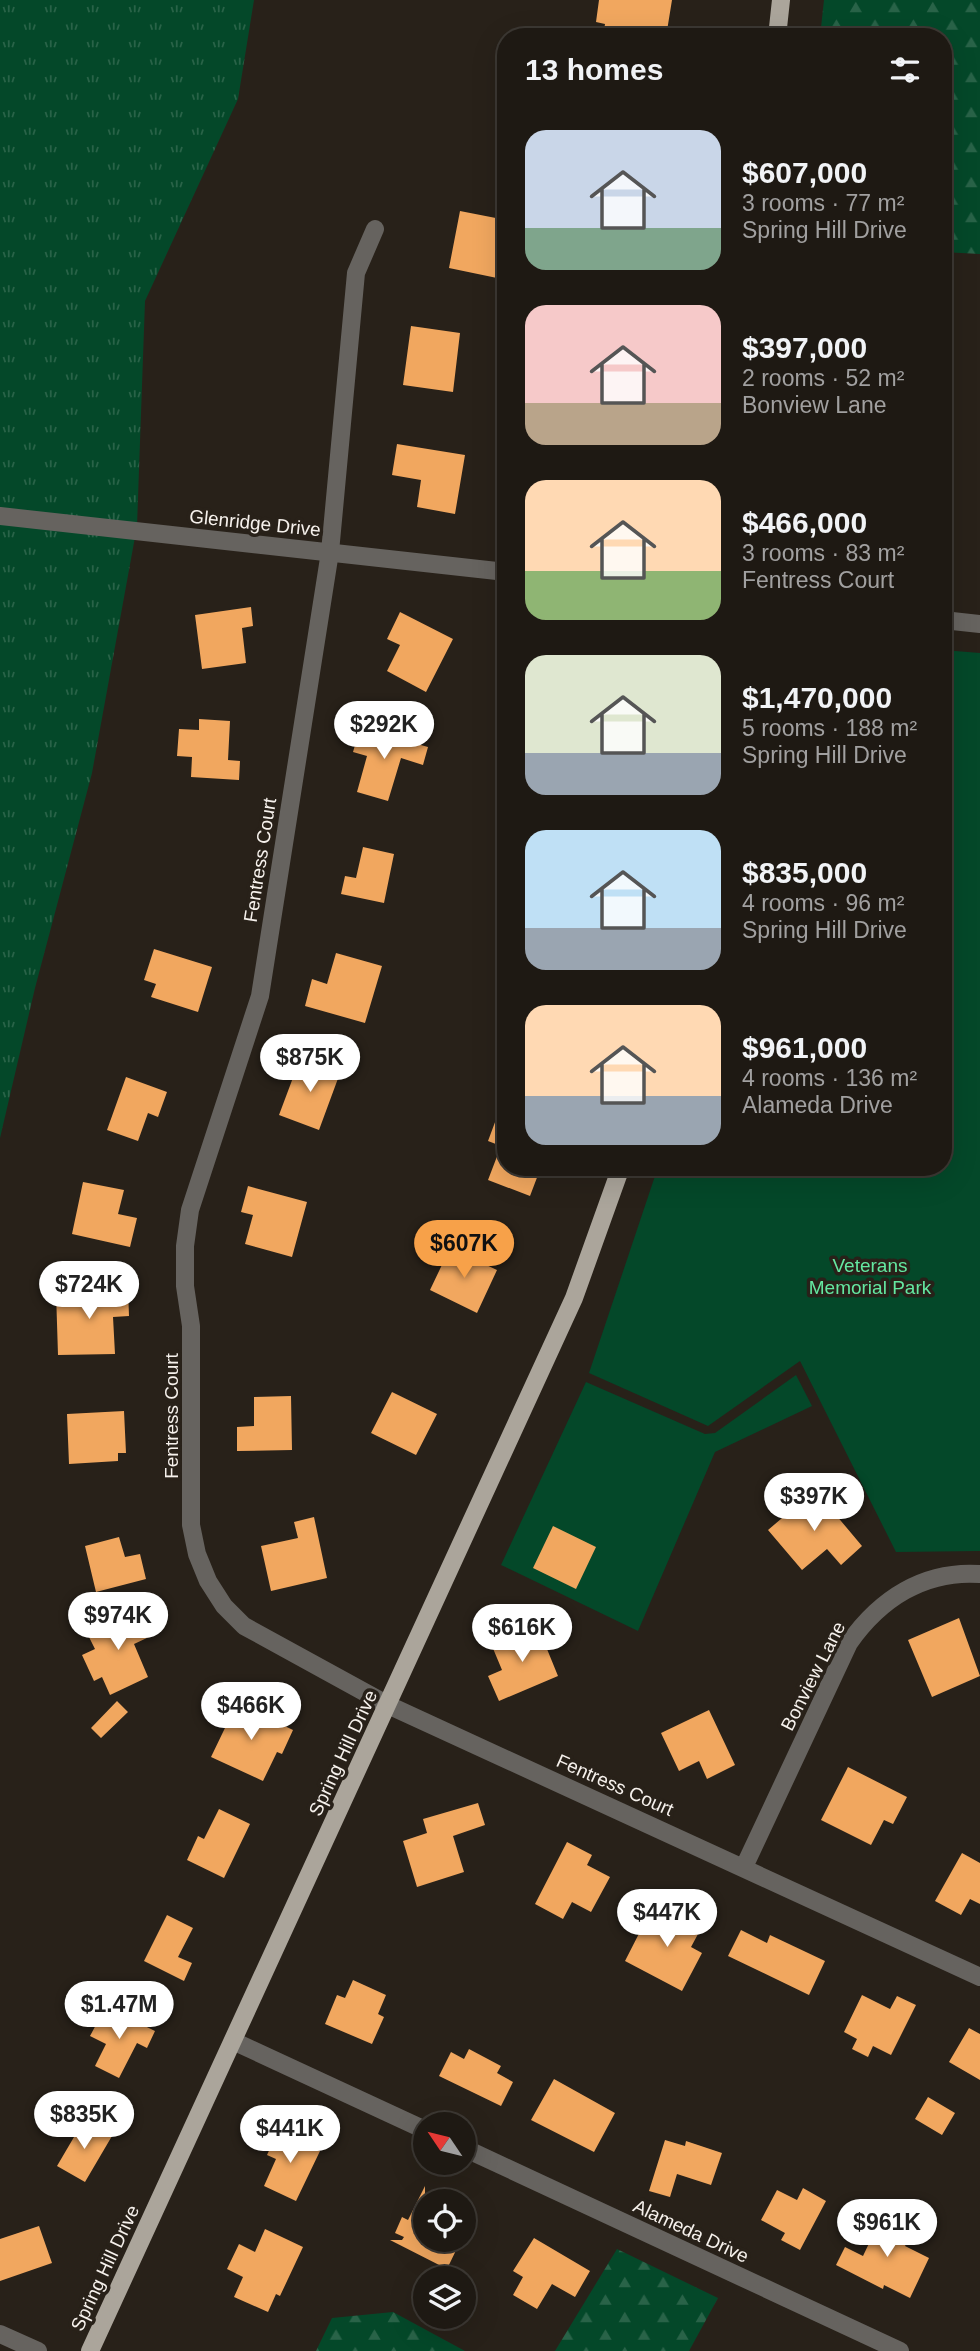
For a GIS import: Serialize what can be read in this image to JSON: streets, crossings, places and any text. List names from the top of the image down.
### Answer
{
  "streets": {
    "main road": ["Spring Hill Drive"],
    "street": [
      "Glenridge Drive",
      "Fentress Court",
      "Bonview Lane",
      "Alameda Drive"
    ]
  },
  "crossings": [
    ["Glenridge Drive", "Fentress Court"],
    ["Fentress Court", "Bonview Lane"],
    ["Fentress Court", "Spring Hill Drive"]
  ],
  "parks": ["Veterans Memorial Park"],
  "north": "top left",
  "page": {
    "heading": "13 homes",
    "list": [
      {
        "name": "$607,000",
        "note": "3 rooms · 77 m² · Spring Hill Drive"
      },
      {
        "name": "$397,000",
        "note": "2 rooms · 52 m² · Bonview Lane"
      },
      {
        "name": "$466,000",
        "note": "3 rooms · 83 m² · Fentress Court"
      },
      {
        "name": "$1,470,000",
        "note": "5 rooms · 188 m² · Spring Hill Drive"
      },
      {
        "name": "$835,000",
        "note": "4 rooms · 96 m² · Spring Hill Drive"
      },
      {
        "name": "$961,000",
        "note": "4 rooms · 136 m² · Alameda Drive"
      }
    ],
    "price": [
      "$292K",
      "$875K",
      "$607K",
      "$724K",
      "$397K",
      "$974K",
      "$616K",
      "$466K",
      "$447K",
      "$1.47M",
      "$835K",
      "$441K",
      "$961K"
    ]
  }
}
